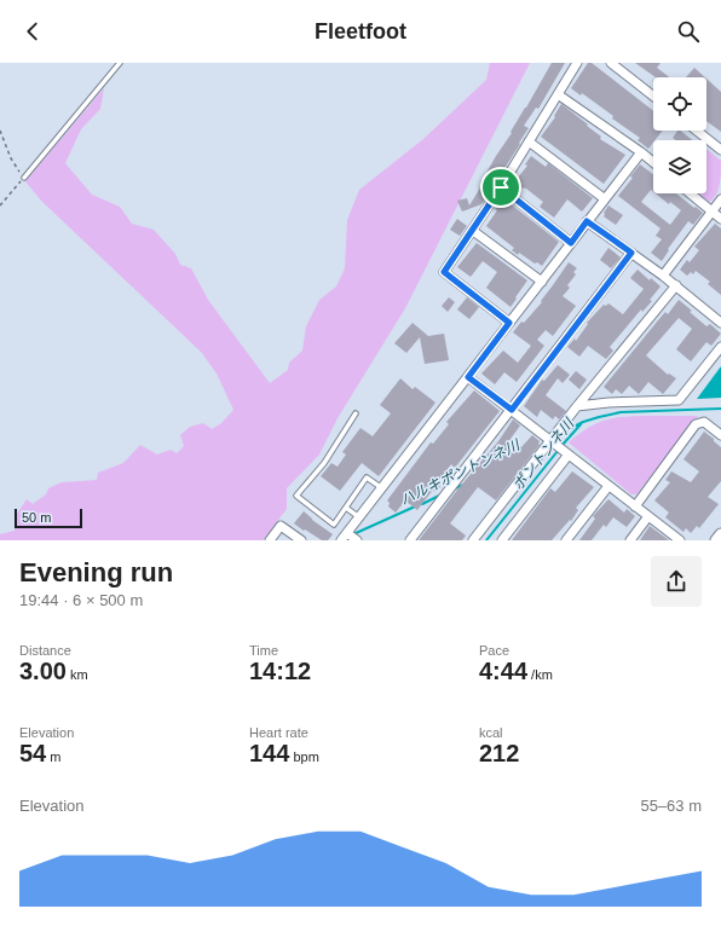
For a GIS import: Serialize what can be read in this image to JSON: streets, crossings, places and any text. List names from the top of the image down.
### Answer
{
  "water": ["ポントンネ川", "ハルキポントンネ川"],
  "scale_bar": "50 m",
  "page": {
    "header": "Fleetfoot",
    "scale": "50 m",
    "heading": ["Evening run", "19:44 · 6 × 500 m"],
    "stats": [
      ["Distance", "3.00 km"],
      ["Time", "14:12"],
      ["Pace", "4:44 /km"],
      ["Elevation", "54 m"],
      ["Heart rate", "144 bpm"],
      ["kcal", "212"]
    ],
    "chart": ["Elevation", "55–63 m"]
  }
}
